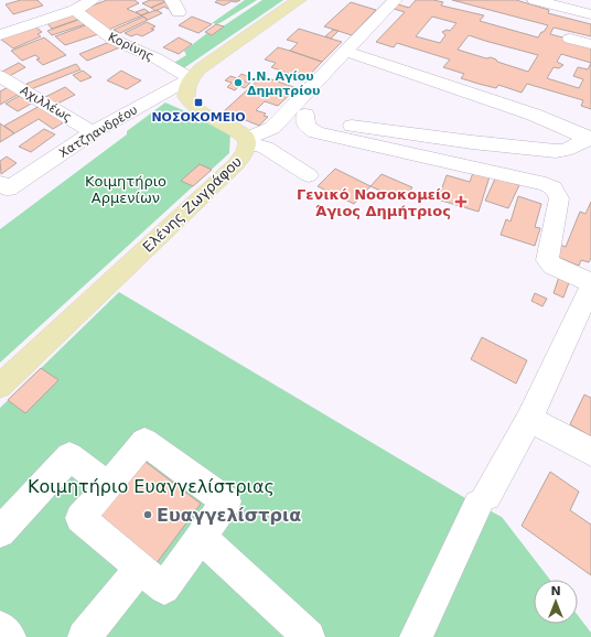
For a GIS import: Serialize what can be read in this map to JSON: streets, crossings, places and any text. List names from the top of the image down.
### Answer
{
  "streets": {
    "main road": ["Ελένης Ζωγράφου"],
    "street": ["Κορίνης", "Αχιλλέως", "Χατζηανδρέου"]
  },
  "crossings": [
    ["Κορίνης", "Χατζηανδρέου"],
    ["Κορίνης", "Ελένης Ζωγράφου"],
    ["Αχιλλέως", "Χατζηανδρέου"],
    ["Χατζηανδρέου", "Ελένης Ζωγράφου"]
  ],
  "parks": ["Κοιμητήριο Αρμενίων", "Κοιμητήριο Ευαγγελίστριας"],
  "places": {
    "other": ["Ι.Ν. Αγίου Δημητρίου", "Ευαγγελίστρια"],
    "transit": ["ΝΟΣΟΚΟΜΕΙΟ"],
    "health": ["Γενικό Νοσοκομείο Άγιος Δημήτριος"]
  },
  "north": "top"
}
